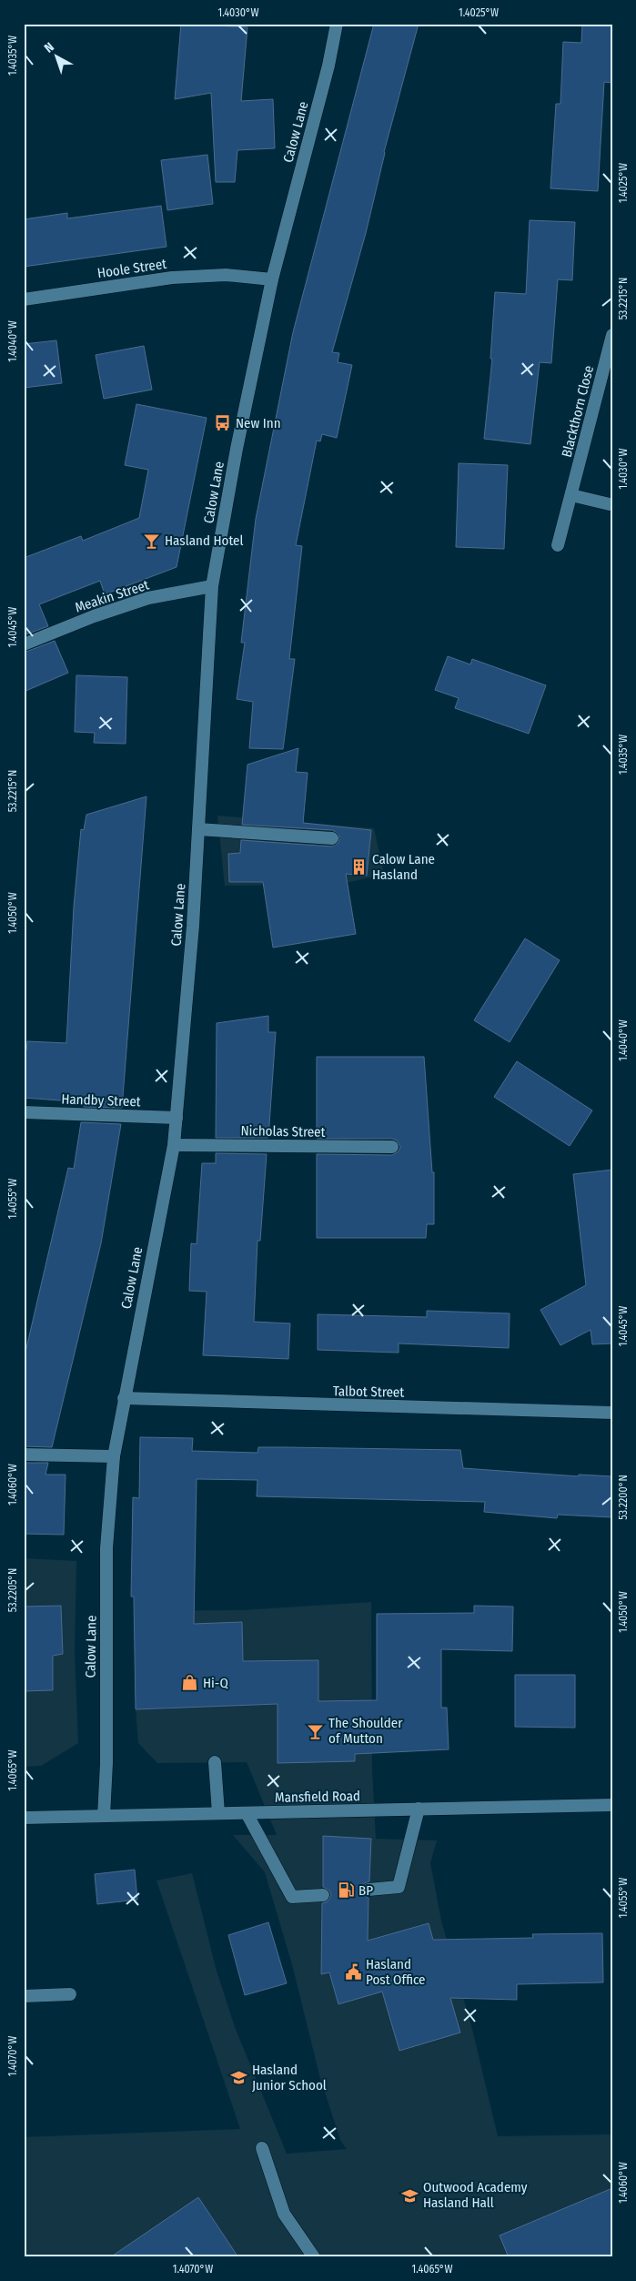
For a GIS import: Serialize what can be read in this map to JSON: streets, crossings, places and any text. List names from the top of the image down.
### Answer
{
  "streets": {
    "street": [
      "Calow Lane",
      "Hoole Street",
      "Blackthorn Close",
      "Meakin Street",
      "Handby Street",
      "Nicholas Street",
      "Talbot Street",
      "Mansfield Road"
    ]
  },
  "crossings": [
    ["Calow Lane", "Hoole Street"],
    ["Calow Lane", "Meakin Street"],
    ["Calow Lane", "Handby Street"],
    ["Calow Lane", "Nicholas Street"],
    ["Calow Lane", "Talbot Street"],
    ["Calow Lane", "Mansfield Road"]
  ],
  "places": {
    "bus stop": ["New Inn"],
    "bar": ["Hasland Hotel", "The Shoulder of Mutton"],
    "building": ["Calow Lane Hasland"],
    "shop": ["Hi-Q"],
    "fuel station": ["BP"],
    "public building": ["Hasland Post Office"],
    "school or university": ["Hasland Junior School", "Outwood Academy Hasland Hall"]
  },
  "north": "top left",
  "coordinates": [
    "1.4030°W",
    "1.4025°W",
    "1.4035°W",
    "53.2215°N",
    "1.4040°W",
    "1.4045°W",
    "1.4050°W",
    "1.4055°W",
    "1.4060°W",
    "53.2200°N",
    "53.2205°N",
    "1.4065°W",
    "1.4070°W"
  ]
}
